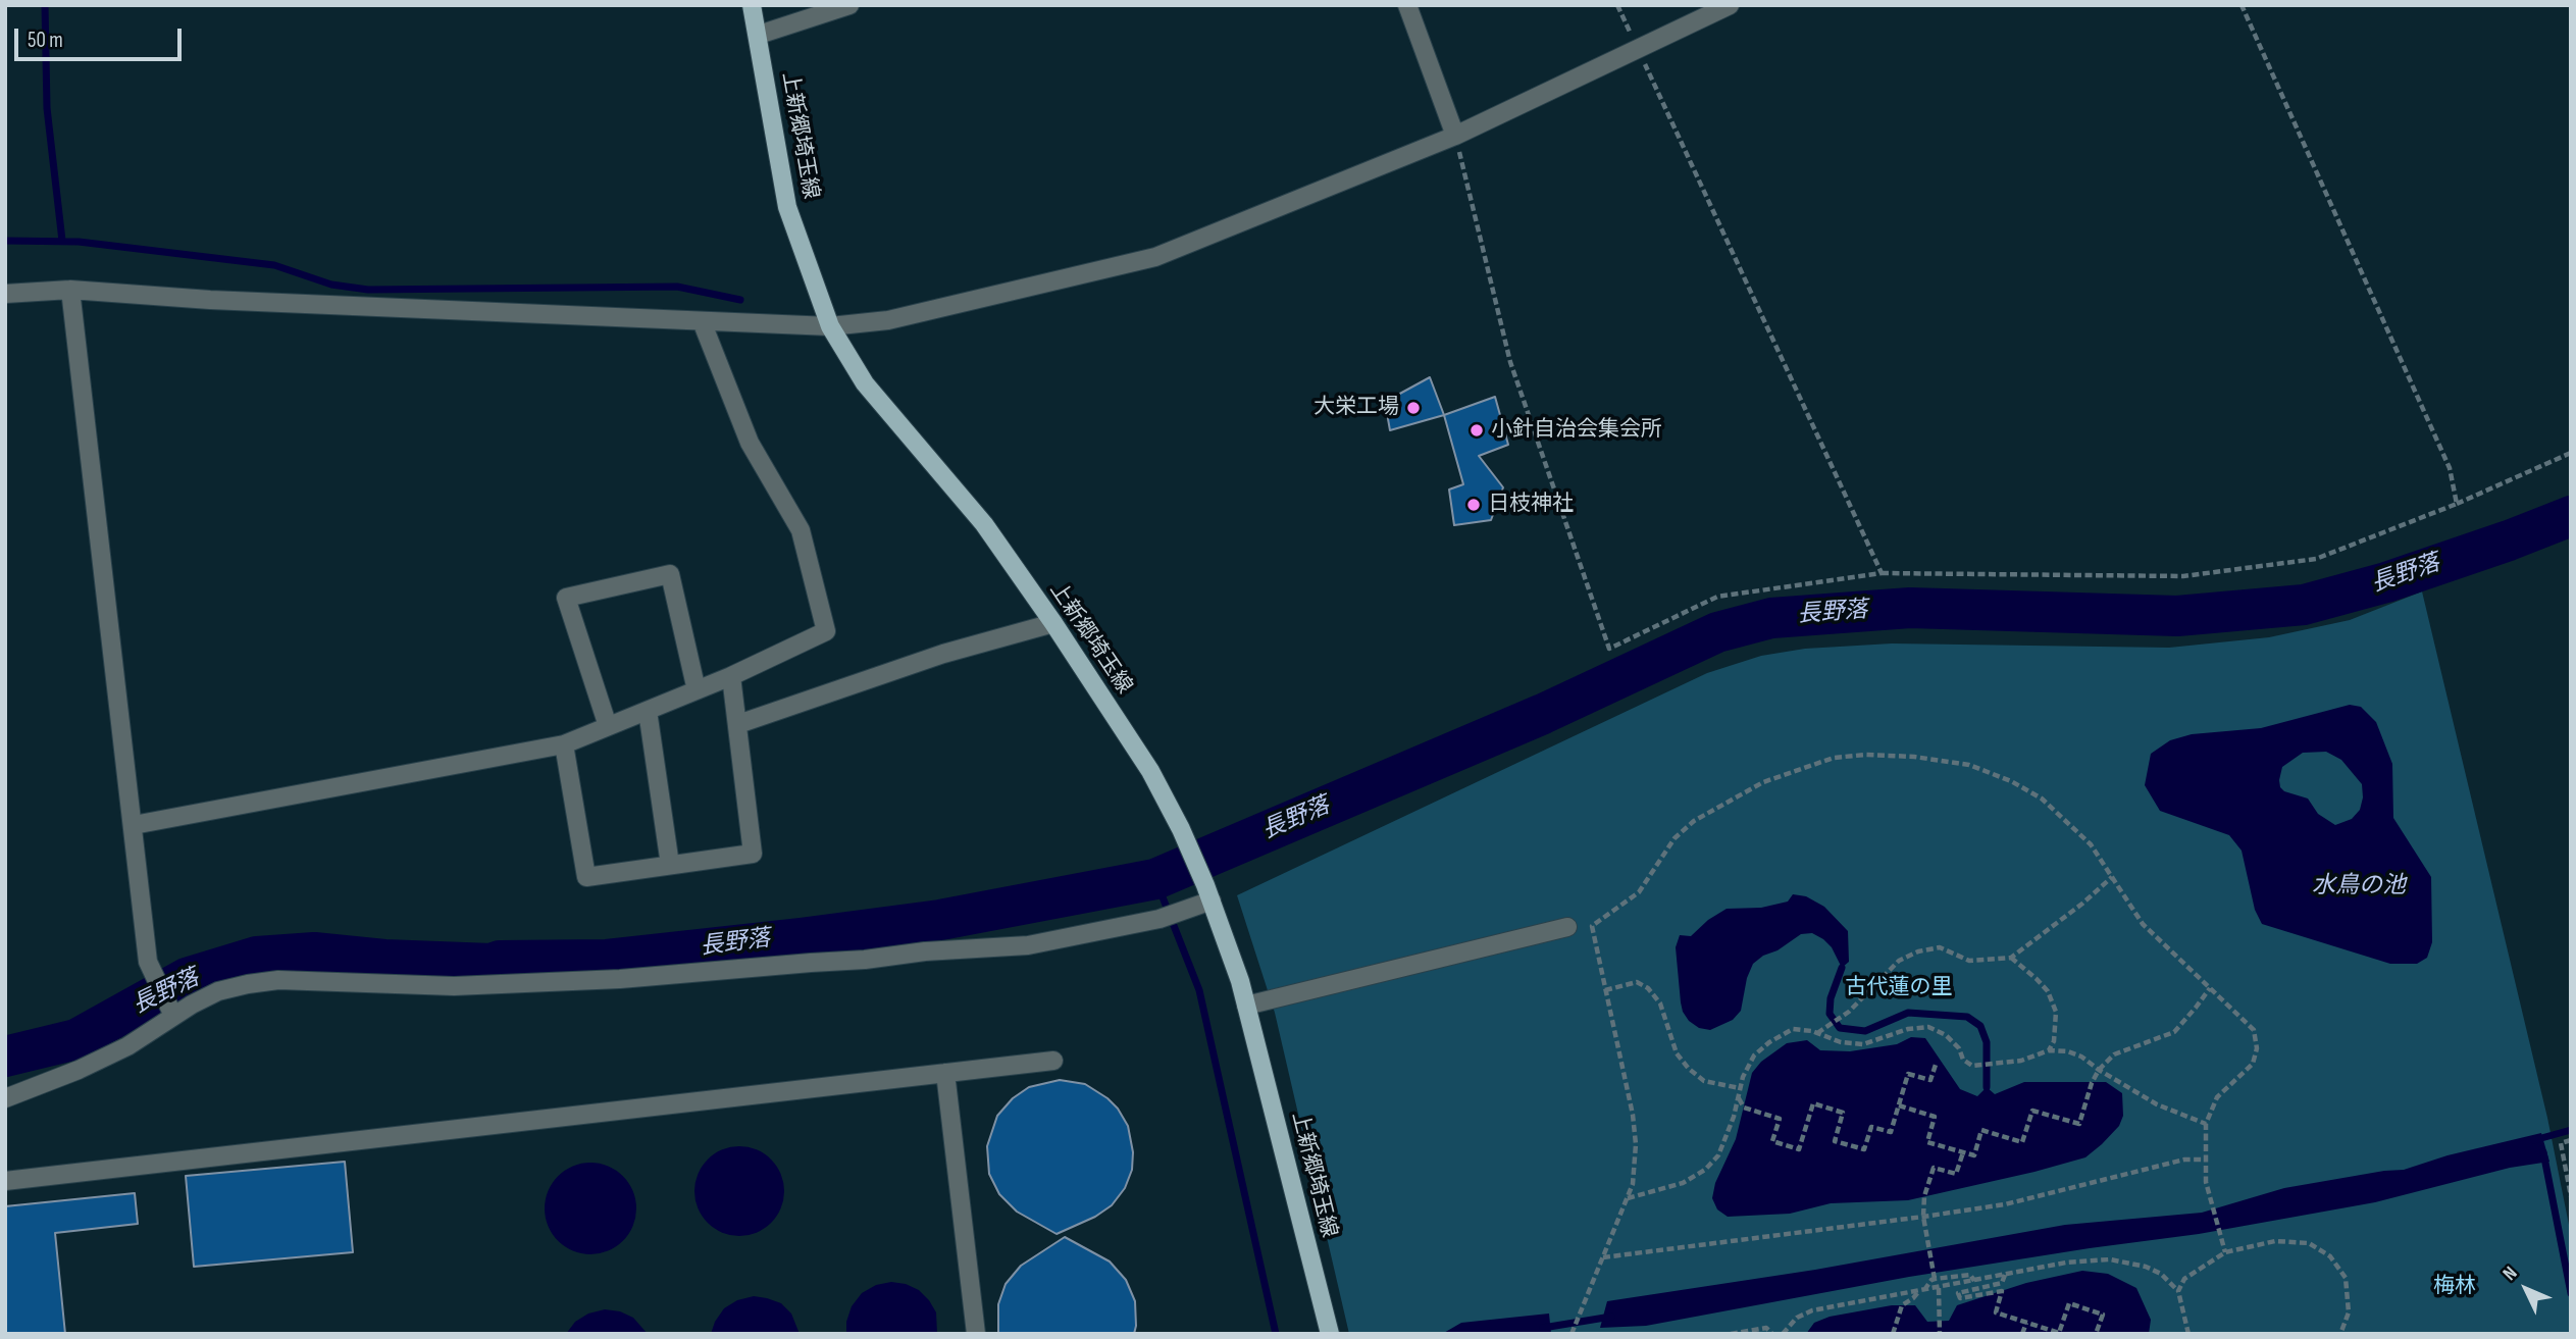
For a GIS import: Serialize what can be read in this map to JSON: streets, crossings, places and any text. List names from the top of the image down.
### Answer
{
  "streets": {
    "main road": ["上新郷埼玉線"]
  },
  "water": ["長野落", "水鳥の池"],
  "parks": ["古代蓮の里", "梅林"],
  "places": ["大栄工場", "小針自治会集会所", "日枝神社"],
  "scale_bar": "50 m",
  "north": "top left"
}
